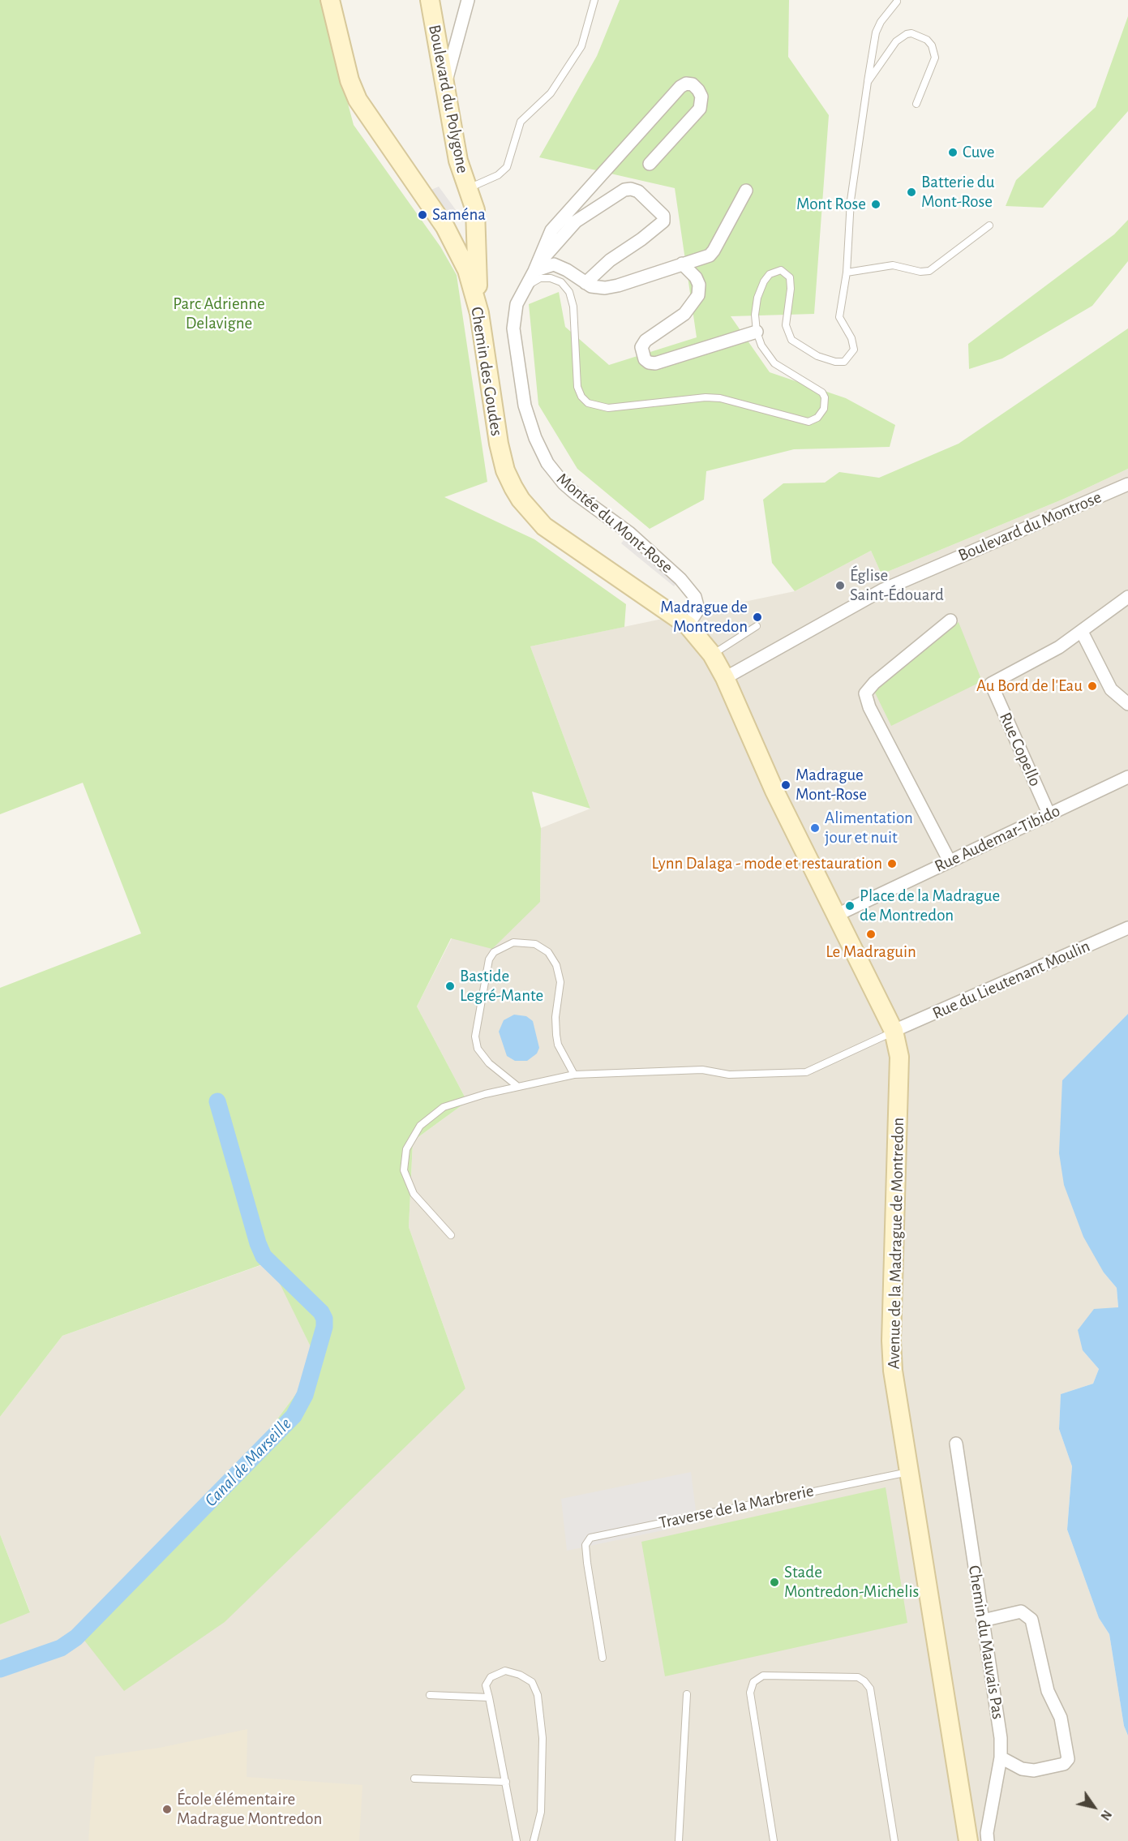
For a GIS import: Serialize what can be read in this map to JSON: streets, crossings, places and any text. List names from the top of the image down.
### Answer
{
  "streets": {
    "street": [
      "Boulevard du Polygone",
      "Chemin des Goudes",
      "Montée du Mont-Rose",
      "Boulevard du Montrose",
      "Rue Copello",
      "Rue Audemar-Tibido",
      "Rue du Lieutenant Moulin",
      "Avenue de la Madrague de Montredon",
      "Chemin du Mauvais Pas"
    ],
    "lane": ["Traverse de la Marbrerie"]
  },
  "crossings": [
    ["Boulevard du Polygone", "Chemin des Goudes"],
    ["Chemin des Goudes", "Montée du Mont-Rose"],
    ["Chemin des Goudes", "Boulevard du Montrose"],
    ["Chemin des Goudes", "Avenue de la Madrague de Montredon"],
    ["Boulevard du Montrose", "Avenue de la Madrague de Montredon"],
    ["Rue Copello", "Rue Audemar-Tibido"],
    ["Rue Audemar-Tibido", "Avenue de la Madrague de Montredon"],
    ["Rue du Lieutenant Moulin", "Avenue de la Madrague de Montredon"],
    ["Avenue de la Madrague de Montredon", "Traverse de la Marbrerie"]
  ],
  "water": ["Canal de Marseille"],
  "parks": ["Parc Adrienne Delavigne"],
  "places": [
    "Cuve",
    "Batterie du Mont-Rose",
    "Mont Rose",
    "Saména",
    "Église Saint-Édouard",
    "Madrague de Montredon",
    "Au Bord de l'Eau",
    "Madrague Mont-Rose",
    "Alimentation jour et nuit",
    "Lynn Dalaga - mode et restauration",
    "Place de la Madrague de Montredon",
    "Le Madraguin",
    "Bastide Legré-Mante",
    "Stade Montredon-Michelis",
    "École élémentaire Madrague Montredon"
  ],
  "north": "bottom right"
}
